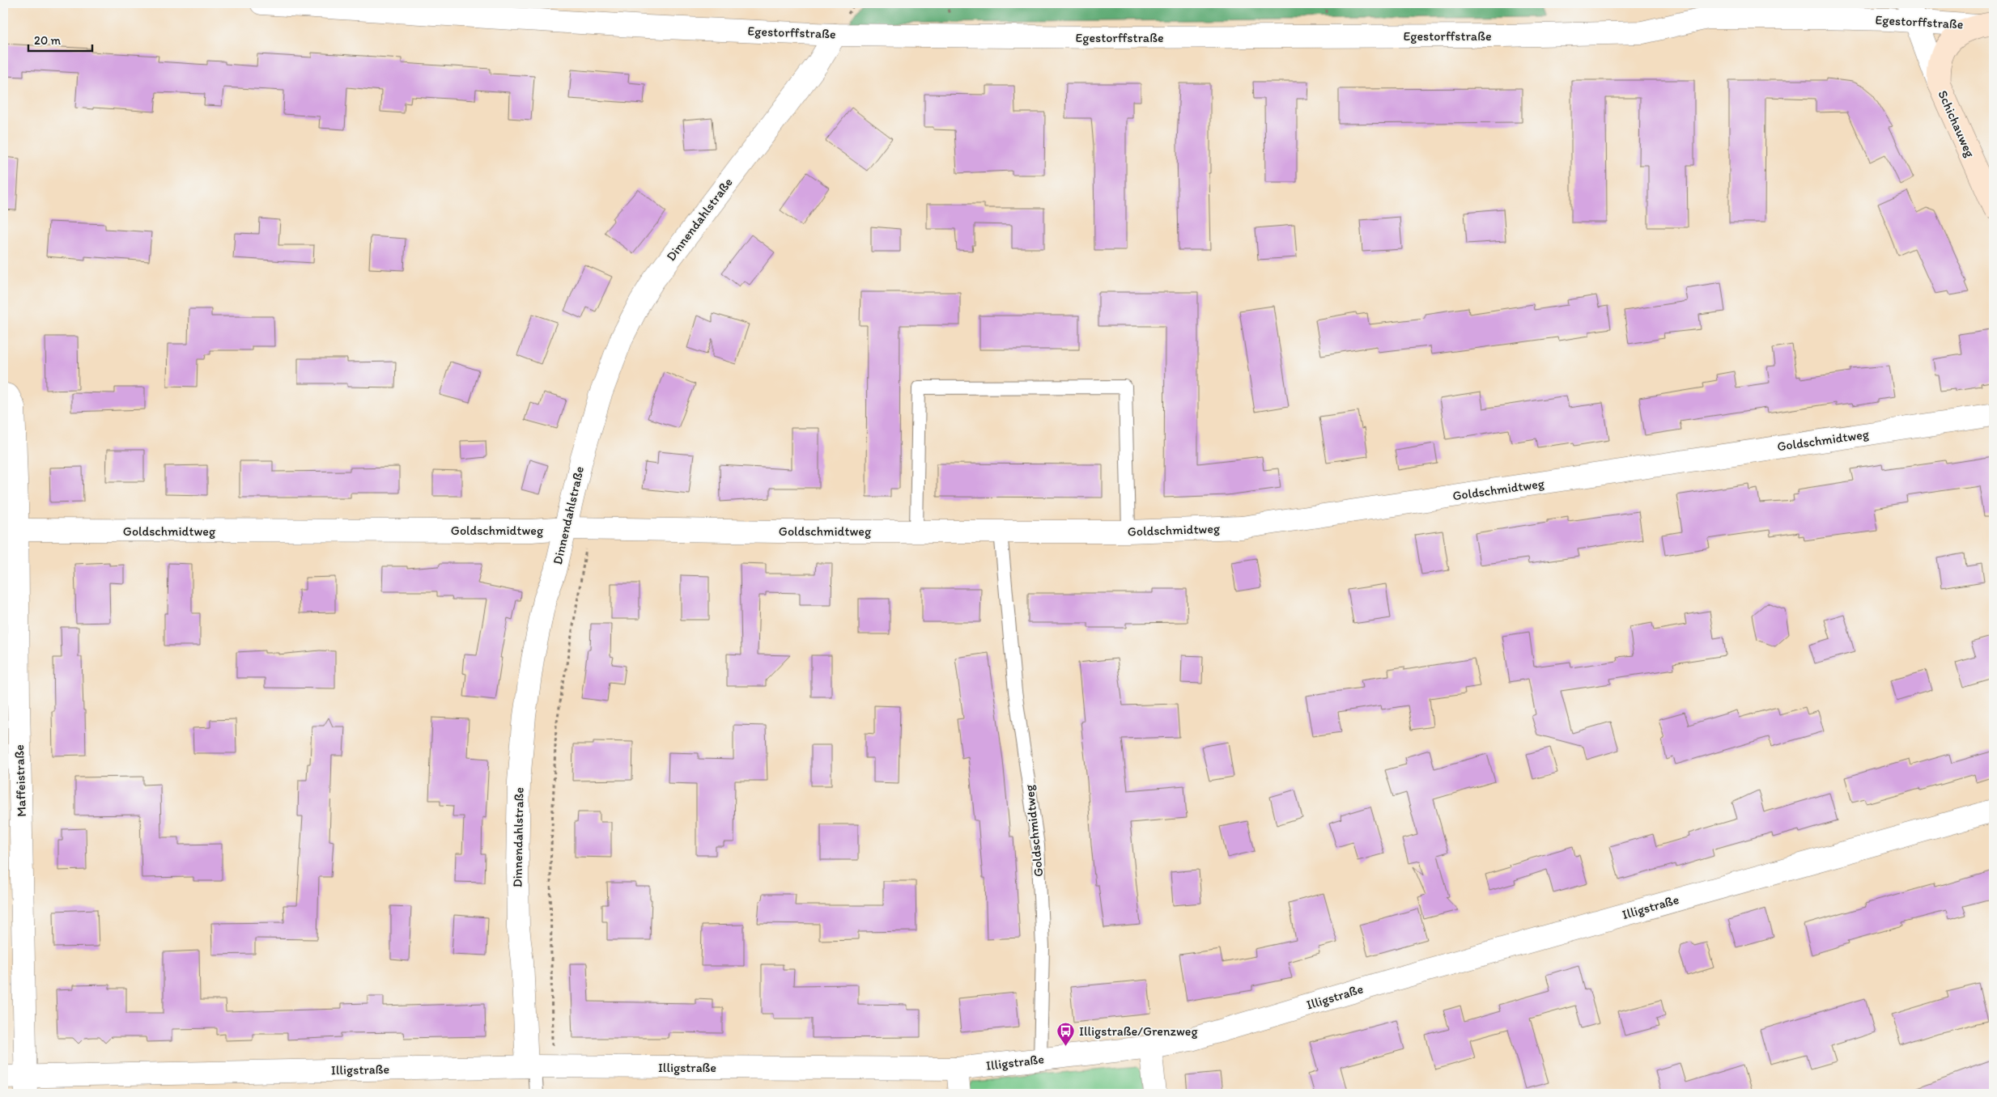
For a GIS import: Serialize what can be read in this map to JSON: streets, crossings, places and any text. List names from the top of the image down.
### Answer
{
  "streets": {
    "street": [
      "Egestorffstraße",
      "Schichauweg",
      "Dinnendahlstraße",
      "Goldschmidtweg",
      "Maffeistraße",
      "Illigstraße"
    ]
  },
  "crossings": [
    ["Egestorffstraße", "Schichauweg"],
    ["Egestorffstraße", "Dinnendahlstraße"],
    ["Dinnendahlstraße", "Goldschmidtweg"],
    ["Dinnendahlstraße", "Illigstraße"],
    ["Goldschmidtweg", "Maffeistraße"],
    ["Goldschmidtweg", "Illigstraße"],
    ["Maffeistraße", "Illigstraße"]
  ],
  "places": {
    "bus stop": ["Illigstraße/Grenzweg"]
  },
  "scale_bar": "20 m"
}
